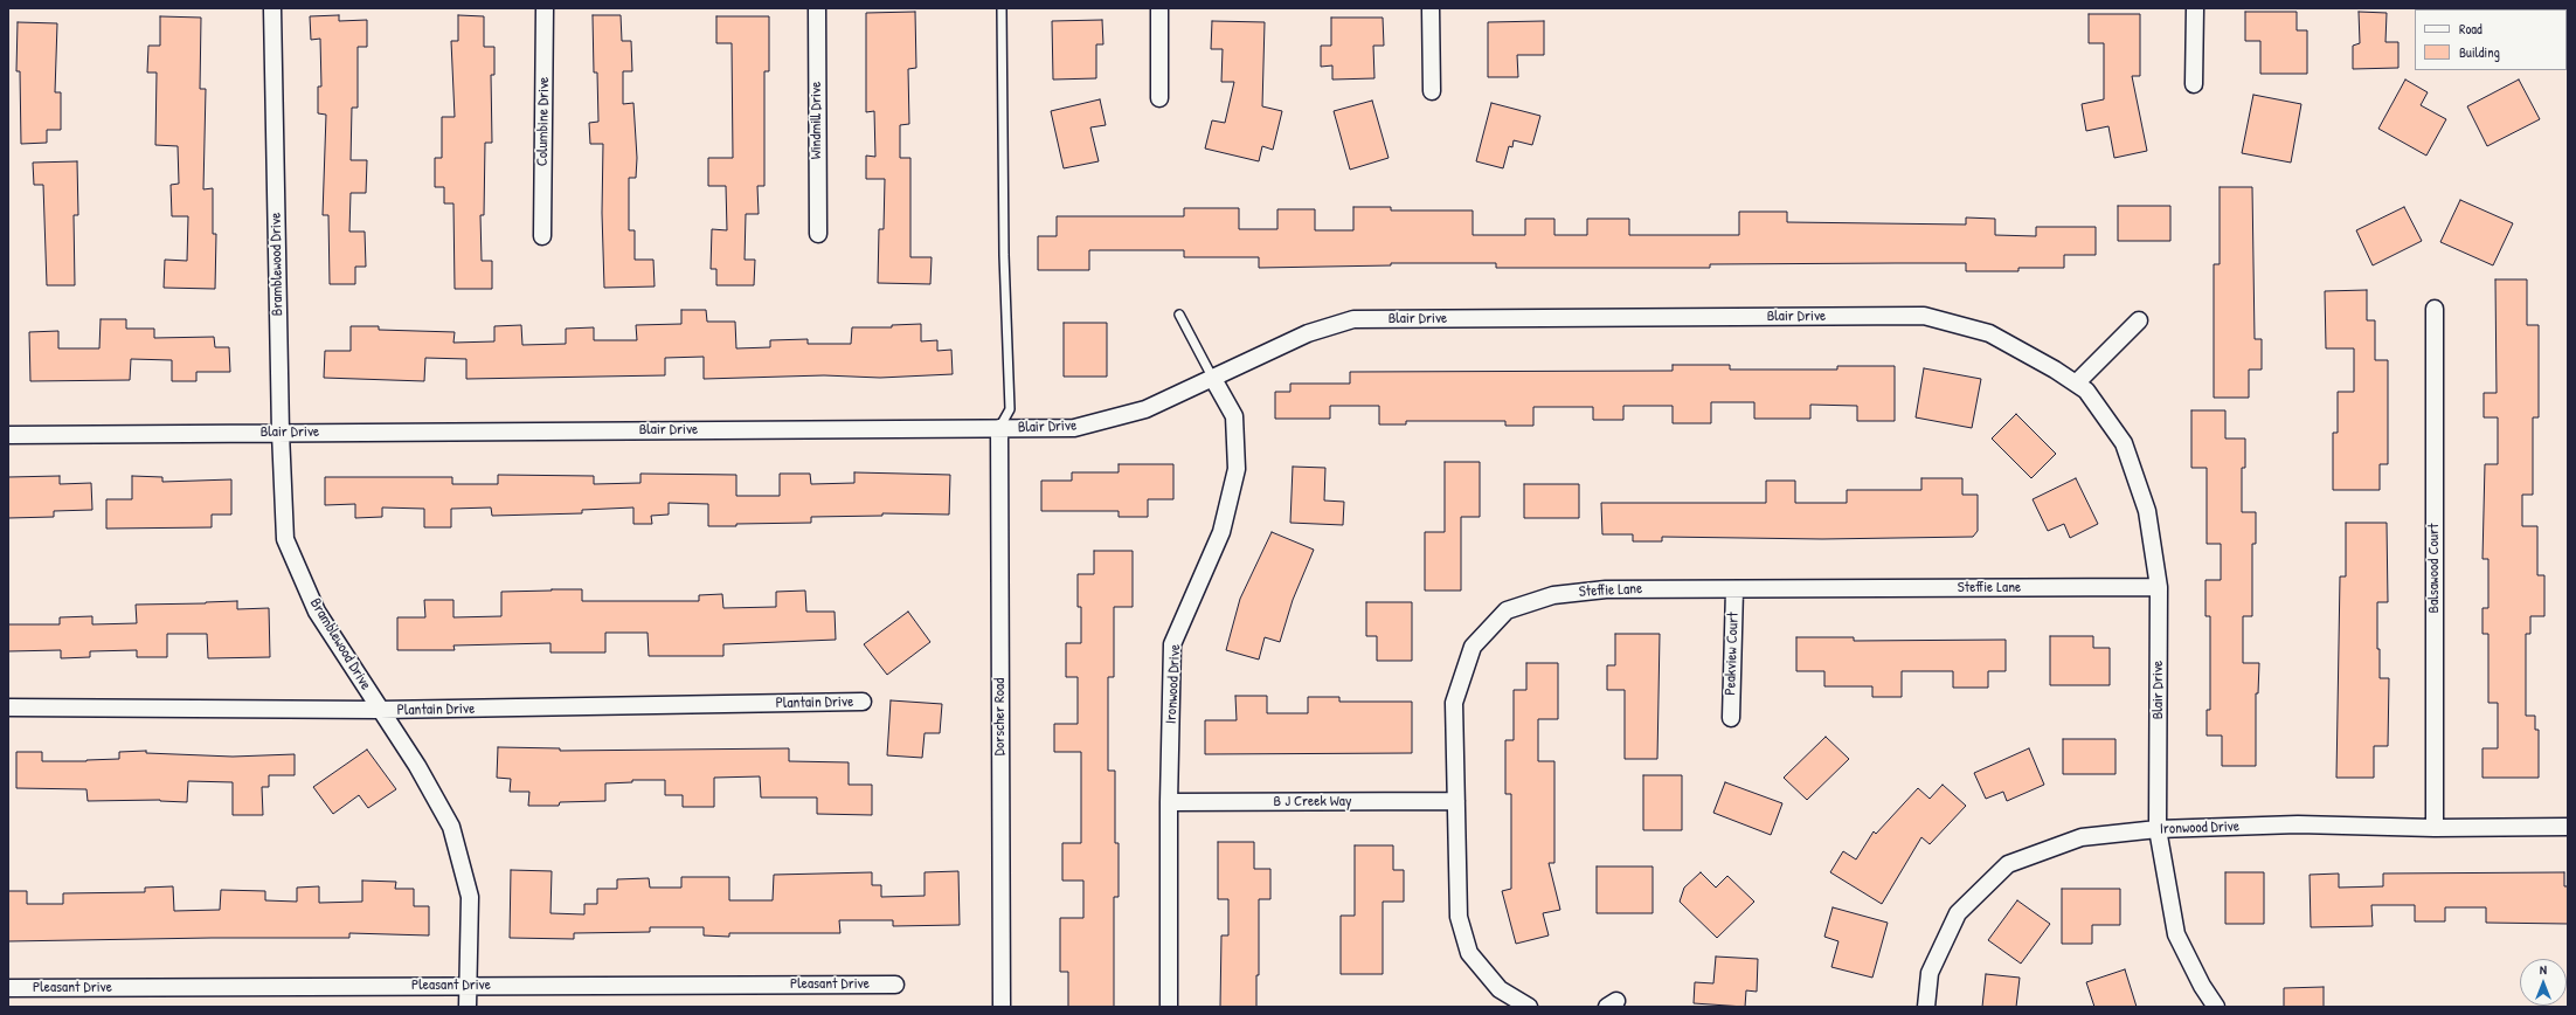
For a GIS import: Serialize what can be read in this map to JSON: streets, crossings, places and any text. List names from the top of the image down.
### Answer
{
  "streets": {
    "street": [
      "Windmill Drive",
      "Columbine Drive",
      "Bramblewood Drive",
      "Blair Drive",
      "Balsawood Court",
      "Steffie Lane",
      "Peakview Court",
      "Ironwood Drive",
      "Plantain Drive",
      "Dorscher Road",
      "B J Creek Way",
      "Pleasant Drive"
    ]
  },
  "crossings": [
    ["Bramblewood Drive", "Blair Drive"],
    ["Bramblewood Drive", "Plantain Drive"],
    ["Bramblewood Drive", "Pleasant Drive"],
    ["Blair Drive", "Steffie Lane"],
    ["Blair Drive", "Ironwood Drive"],
    ["Blair Drive", "Dorscher Road"],
    ["Balsawood Court", "Ironwood Drive"],
    ["Steffie Lane", "Peakview Court"],
    ["Steffie Lane", "B J Creek Way"],
    ["Ironwood Drive", "B J Creek Way"]
  ],
  "legend": ["Road", "Building"],
  "north": "top"
}
